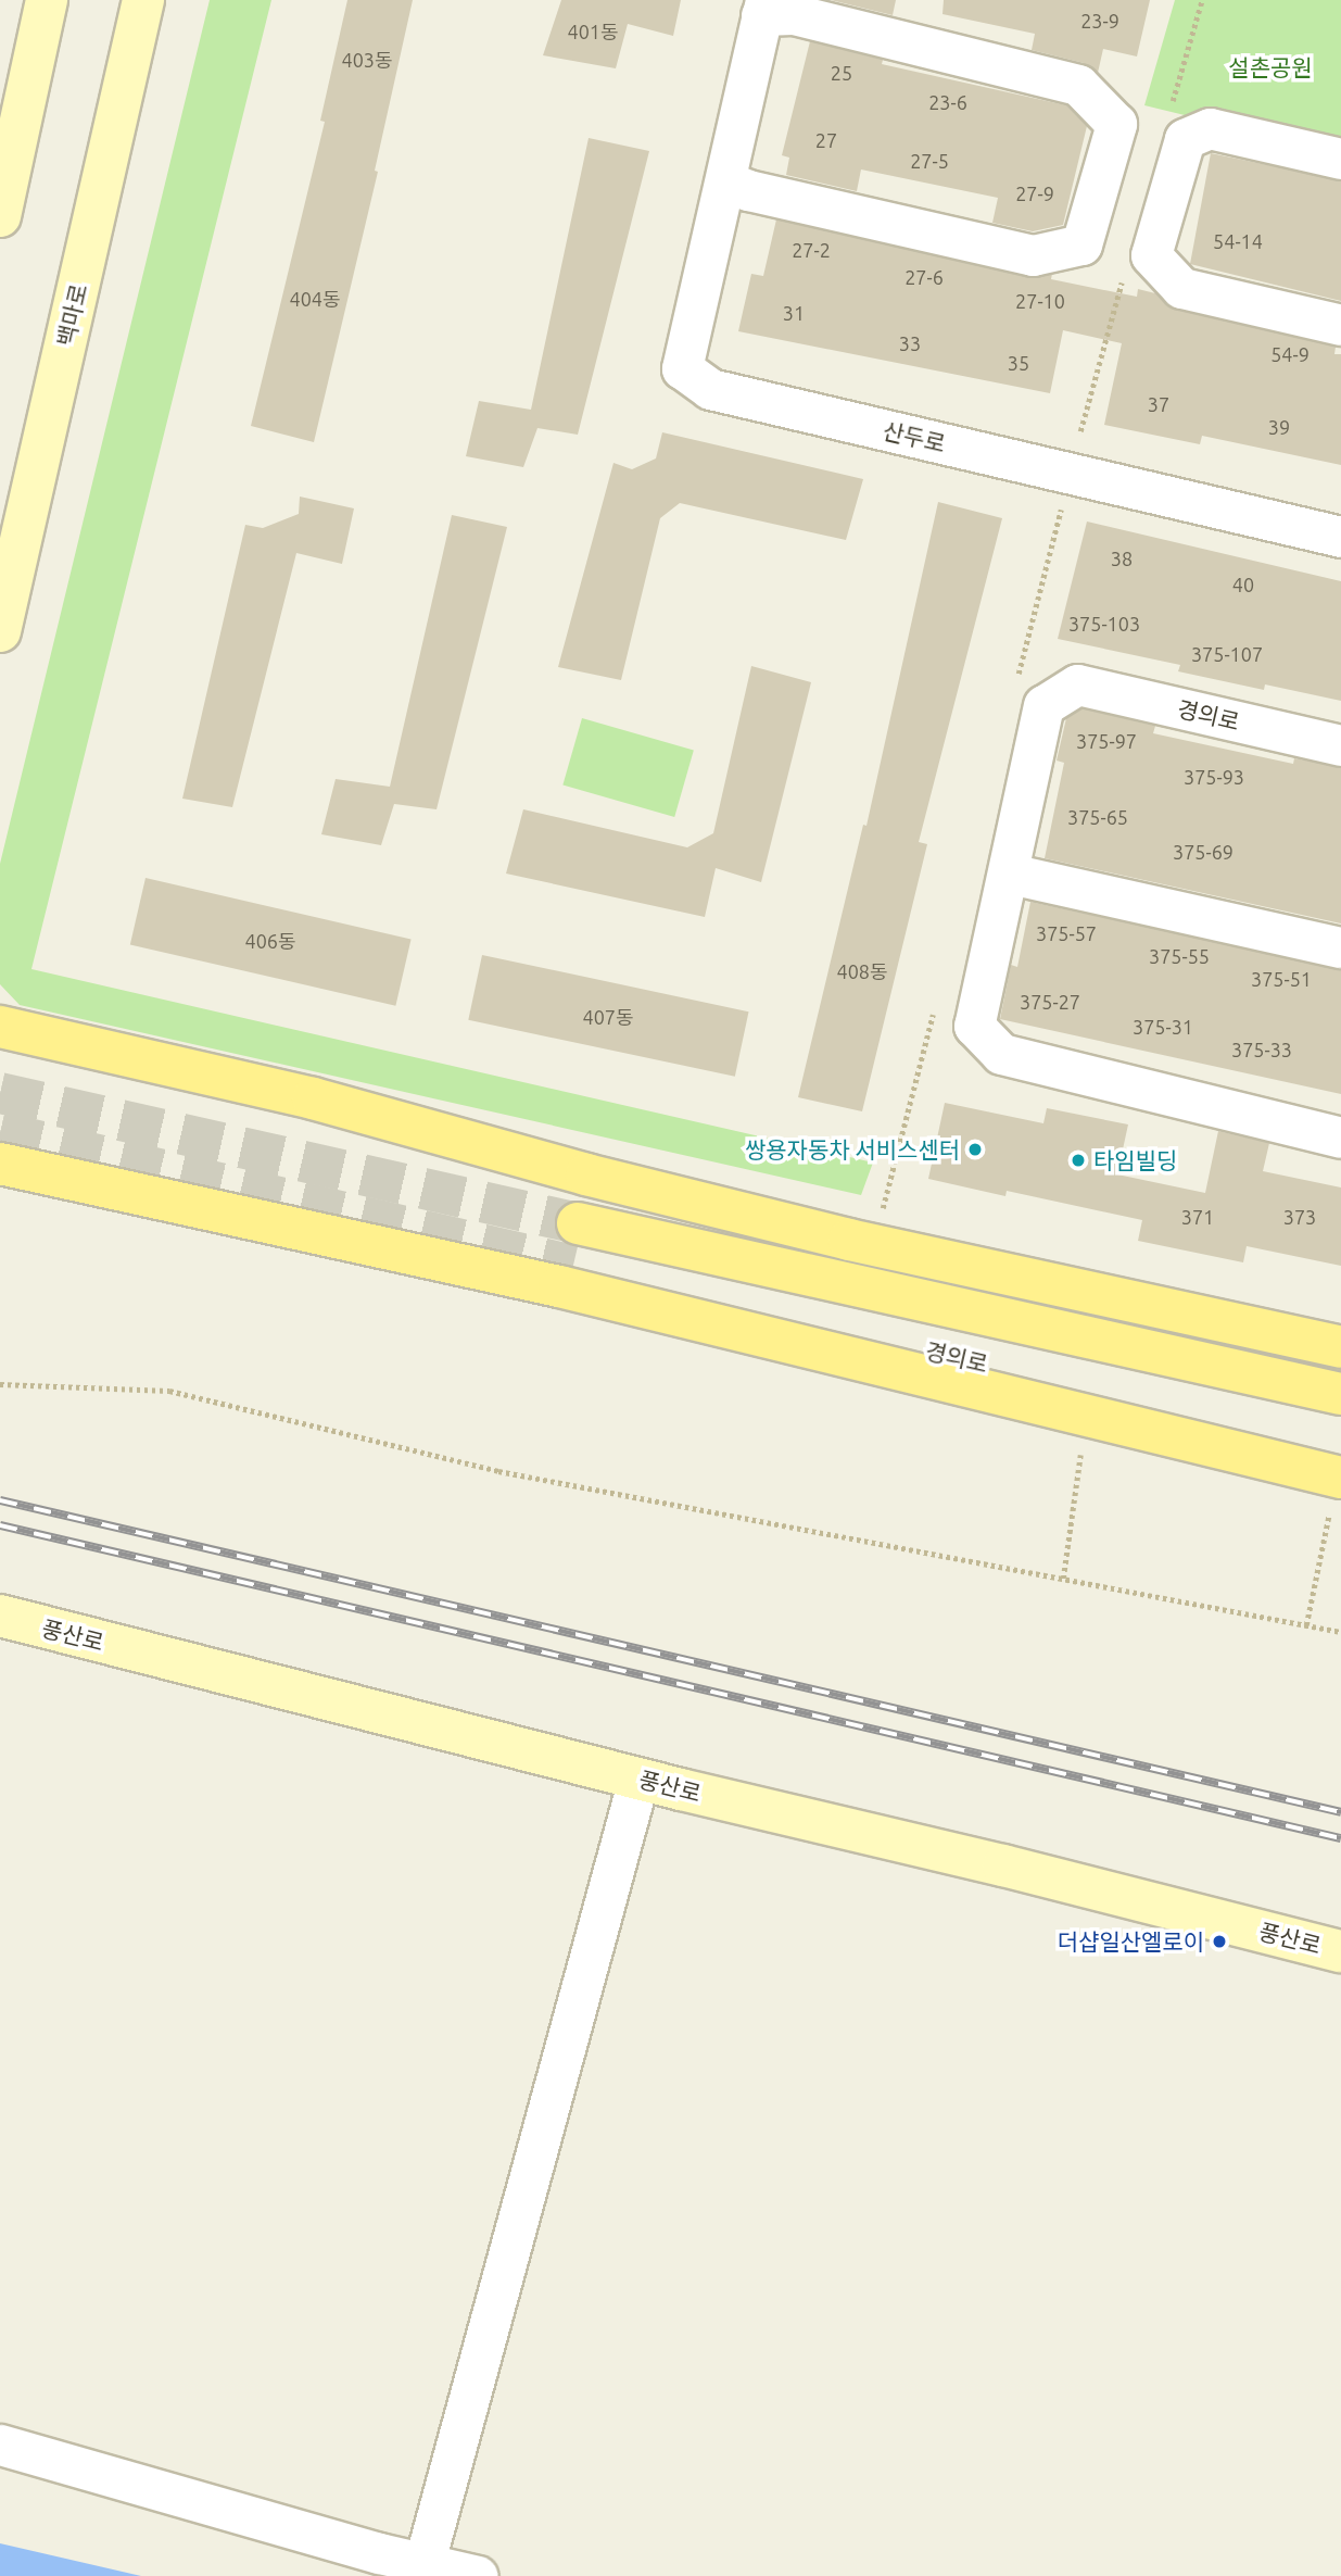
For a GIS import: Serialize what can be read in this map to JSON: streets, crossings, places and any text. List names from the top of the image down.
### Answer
{
  "streets": {
    "main road": ["경의로"],
    "street": ["백마로", "산두로", "풍산로"]
  },
  "parks": ["설촌공원"],
  "places": ["쌍용자동차 서비스센터", "타임빌딩", "더샵일산엘로이"],
  "house_numbers": [
    "23-9",
    "401동",
    "403동",
    "25",
    "23-6",
    "27",
    "27-5",
    "27-9",
    "54-14",
    "27-2",
    "27-6",
    "404동",
    "27-10",
    "31",
    "33",
    "54-9",
    "35",
    "37",
    "39",
    "38",
    "40",
    "375-103",
    "375-107",
    "375-97",
    "375-93",
    "375-65",
    "375-69",
    "375-57",
    "406동",
    "375-55",
    "408동",
    "375-51",
    "375-27",
    "407동",
    "375-31",
    "375-33",
    "371",
    "373"
  ]
}
